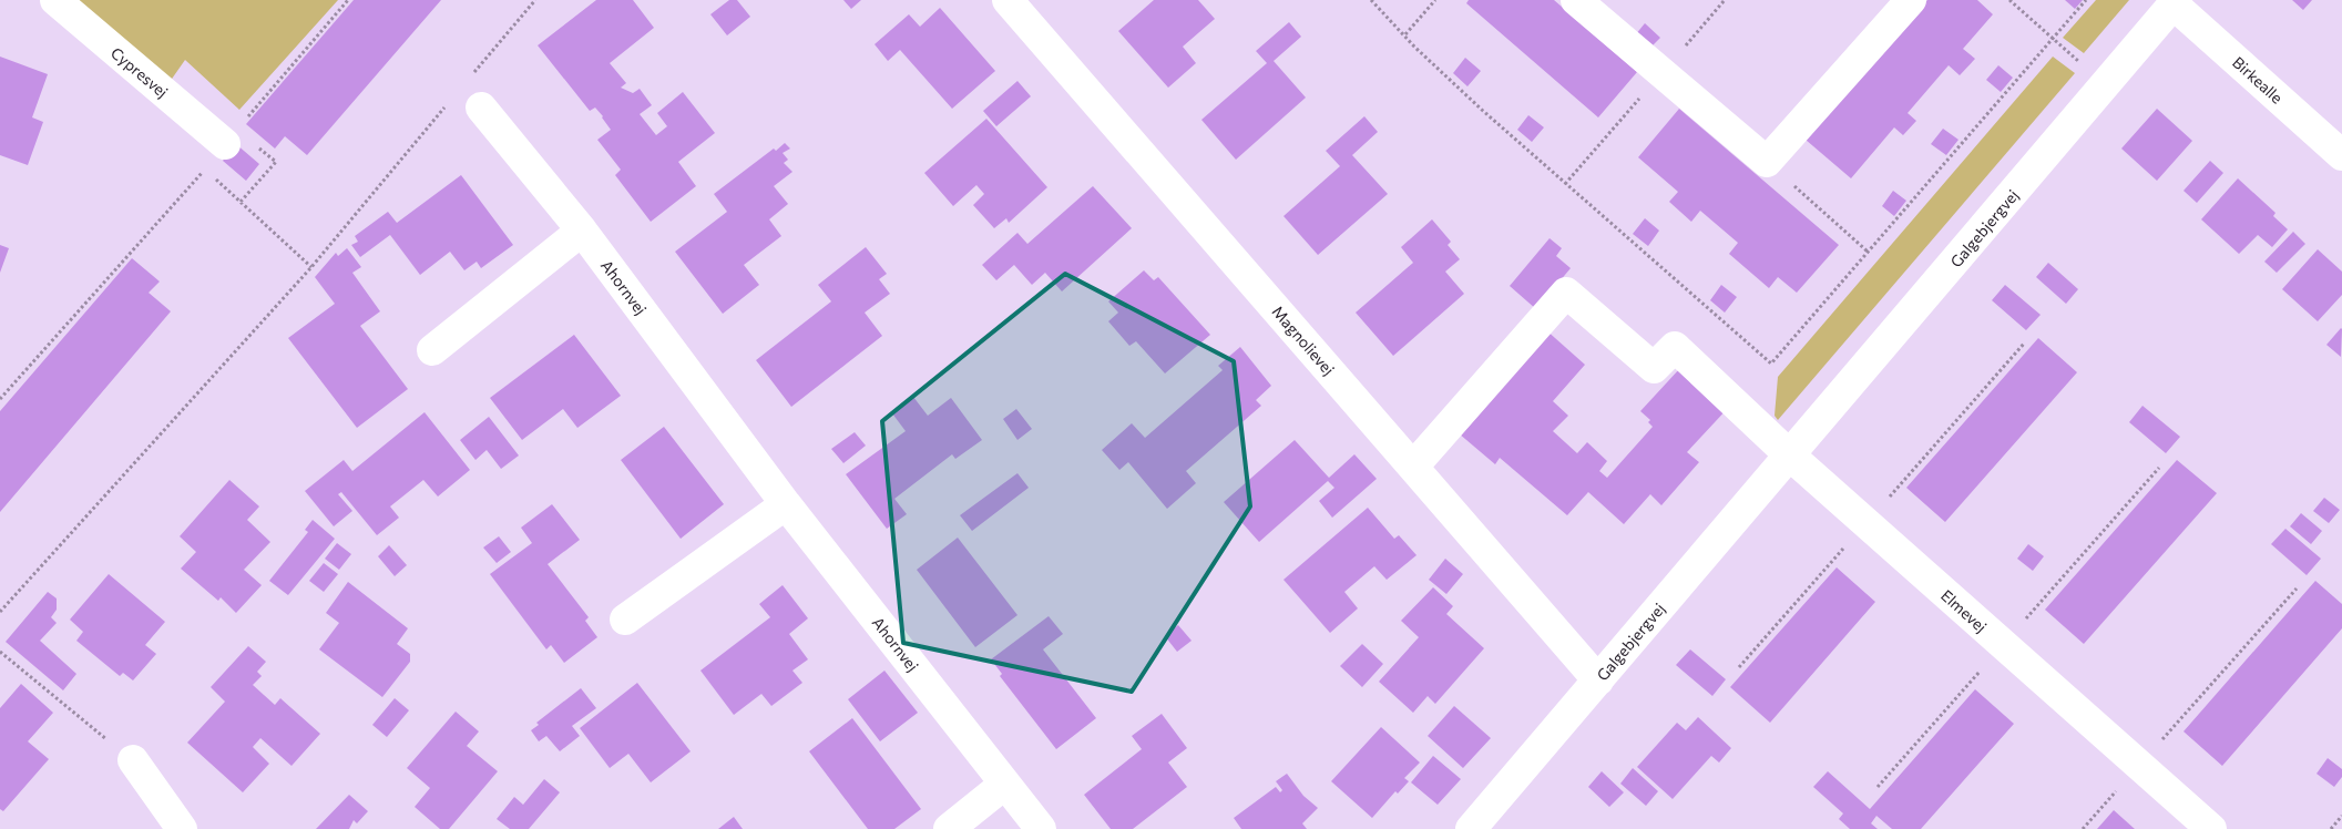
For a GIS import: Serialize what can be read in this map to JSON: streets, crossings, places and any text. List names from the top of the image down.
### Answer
{
  "streets": {
    "street": [
      "Cypresvej",
      "Birkealle",
      "Galgebjergvej",
      "Ahornvej",
      "Magnolievej",
      "Elmevej"
    ]
  },
  "crossings": [
    ["Birkealle", "Galgebjergvej"],
    ["Galgebjergvej", "Magnolievej"],
    ["Galgebjergvej", "Elmevej"]
  ]
}
